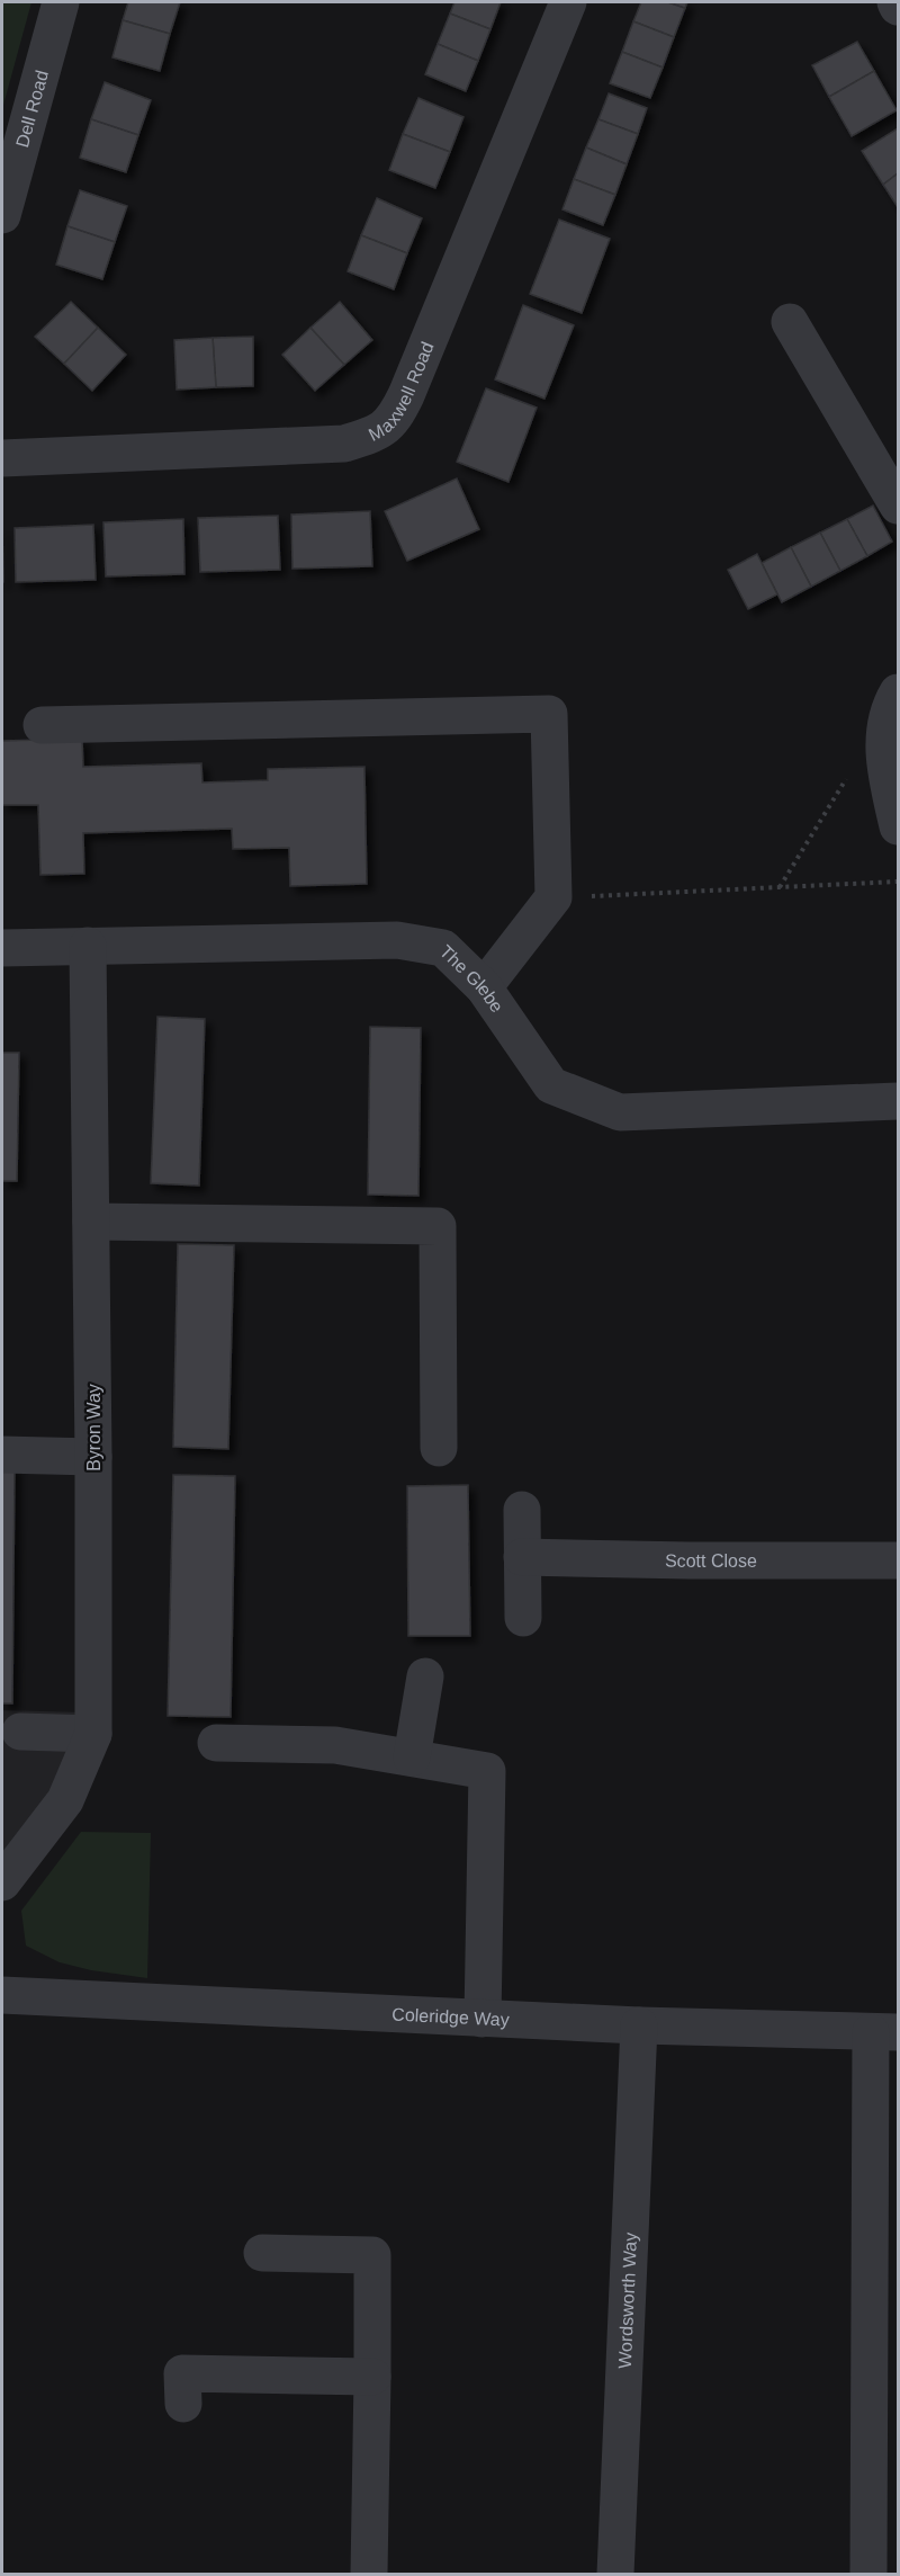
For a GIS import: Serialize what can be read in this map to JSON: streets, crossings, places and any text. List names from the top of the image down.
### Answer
{
  "streets": {
    "street": [
      "Dell Road",
      "Maxwell Road",
      "The Glebe",
      "Byron Way",
      "Scott Close",
      "Coleridge Way",
      "Wordsworth Way"
    ]
  },
  "crossings": [
    ["The Glebe", "Byron Way"],
    ["Coleridge Way", "Wordsworth Way"]
  ]
}
